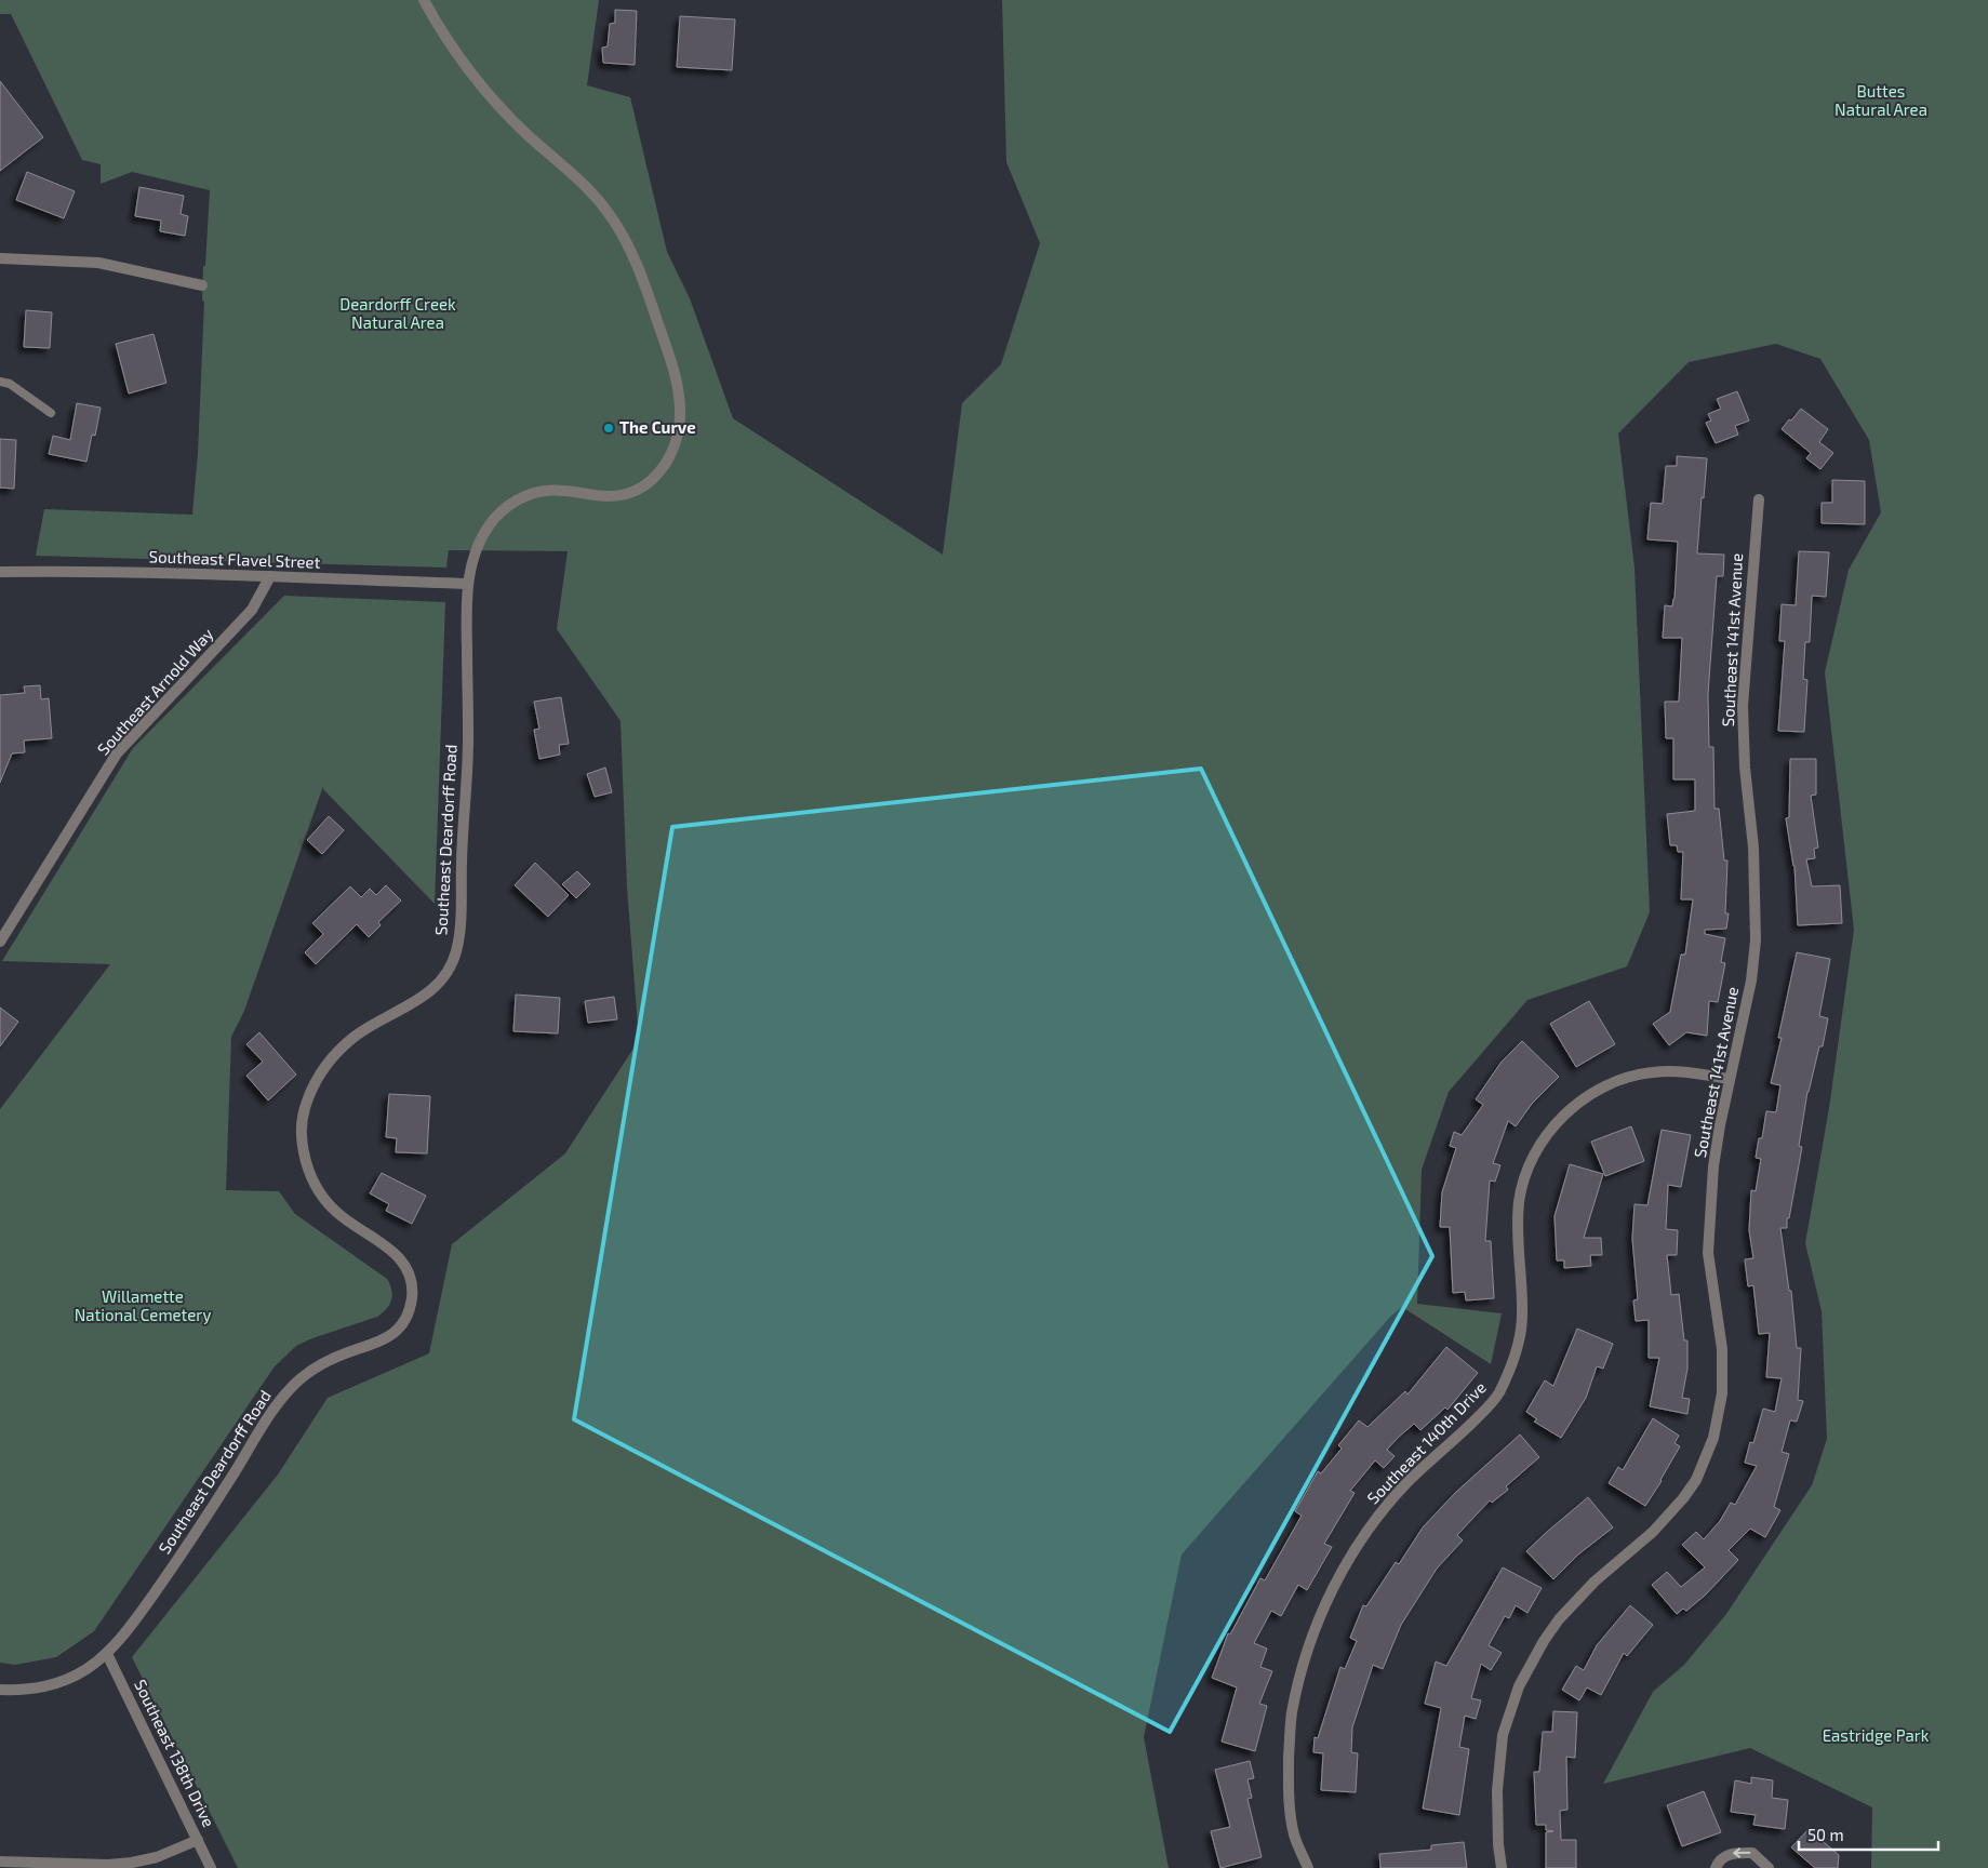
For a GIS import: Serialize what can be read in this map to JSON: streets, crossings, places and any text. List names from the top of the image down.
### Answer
{
  "streets": {
    "street": [
      "Southeast Flavel Street",
      "Southeast 141st Avenue",
      "Southeast Arnold Way",
      "Southeast Deardorff Road",
      "Southeast 140th Drive",
      "Southeast 138th Drive"
    ]
  },
  "crossings": [
    ["Southeast Flavel Street", "Southeast Arnold Way"],
    ["Southeast Flavel Street", "Southeast Deardorff Road"],
    ["Southeast 141st Avenue", "Southeast 140th Drive"],
    ["Southeast Deardorff Road", "Southeast 138th Drive"]
  ],
  "parks": [
    "Buttes Natural Area",
    "Deardorff Creek Natural Area",
    "Willamette National Cemetery",
    "Eastridge Park"
  ],
  "places": ["The Curve"],
  "scale_bar": "50 m"
}
